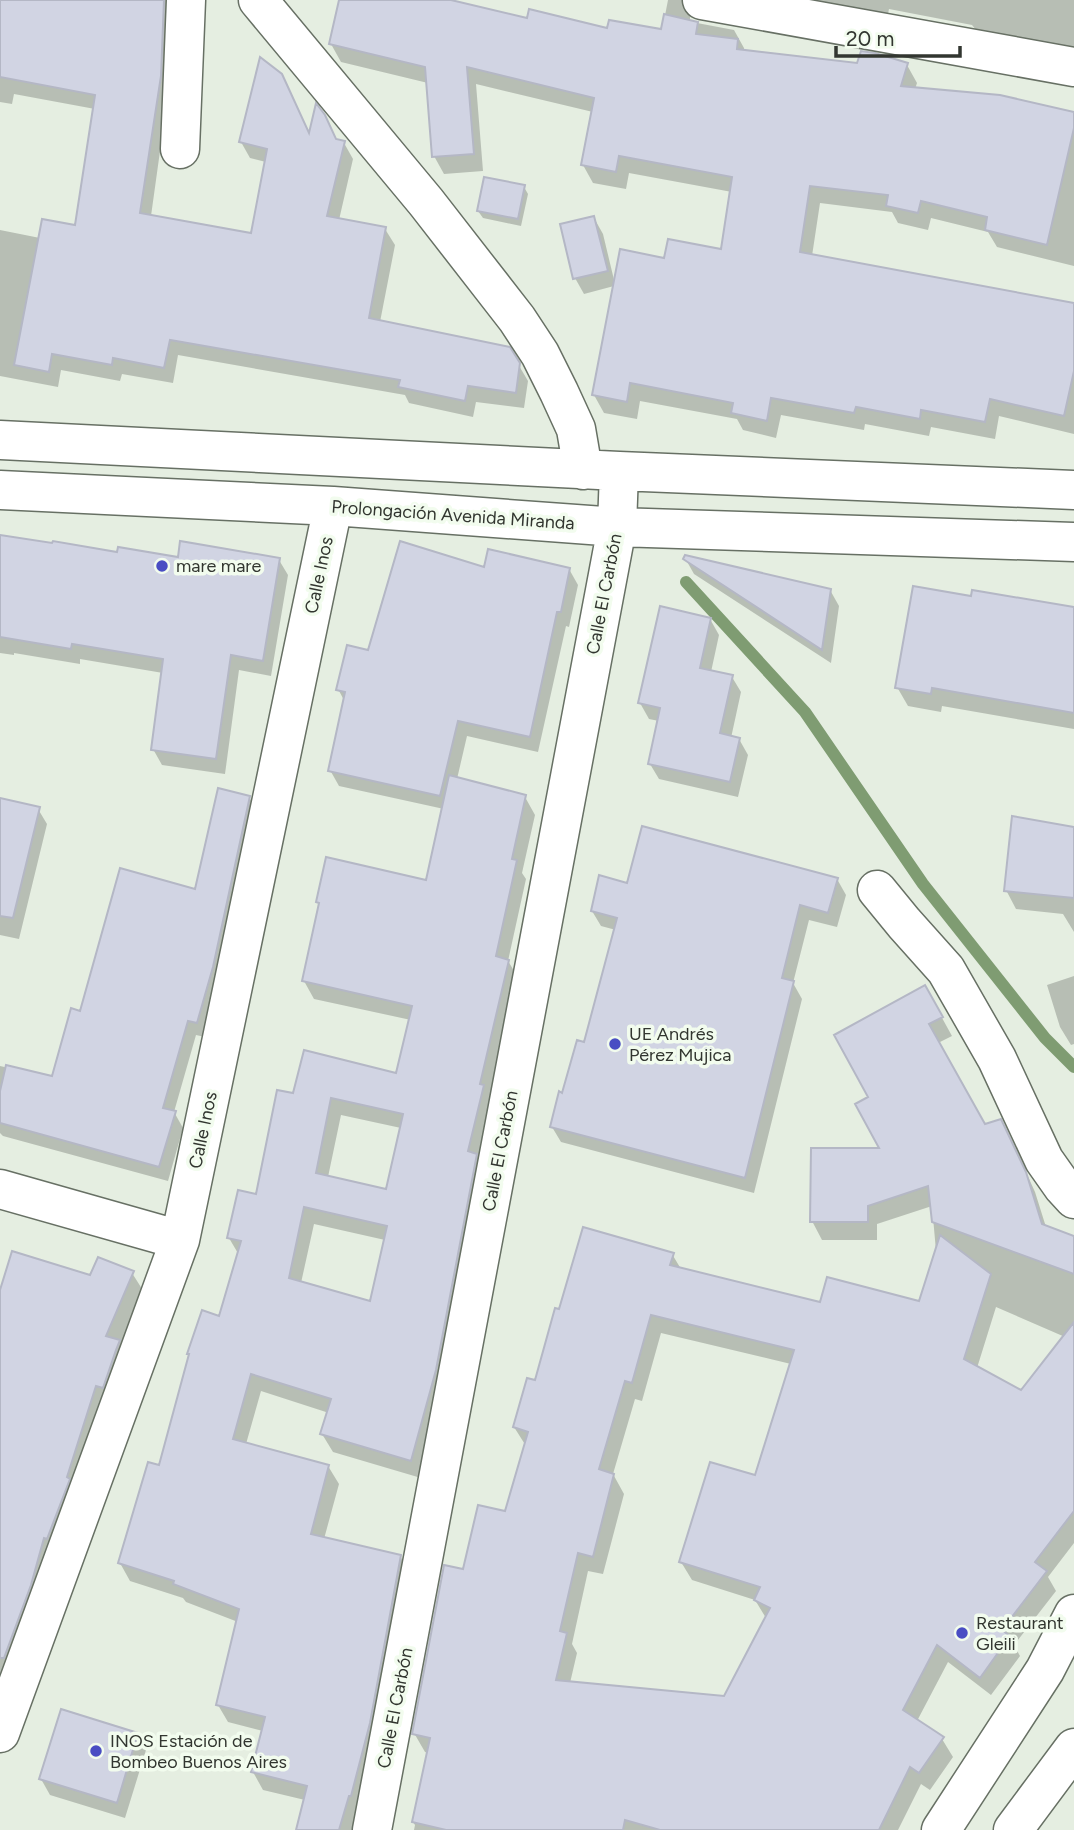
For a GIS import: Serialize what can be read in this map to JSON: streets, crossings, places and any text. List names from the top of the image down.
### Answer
{
  "streets": {
    "street": ["Prolongación Avenida Miranda", "Calle Inos", "Calle El Carbón"]
  },
  "crossings": [
    ["Prolongación Avenida Miranda", "Calle Inos"],
    ["Prolongación Avenida Miranda", "Calle El Carbón"]
  ],
  "places": [
    "mare mare",
    "UE Andrés Pérez Mujica",
    "Restaurant Gleili",
    "INOS Estación de Bombeo Buenos Aires"
  ],
  "scale_bar": "20 m"
}
